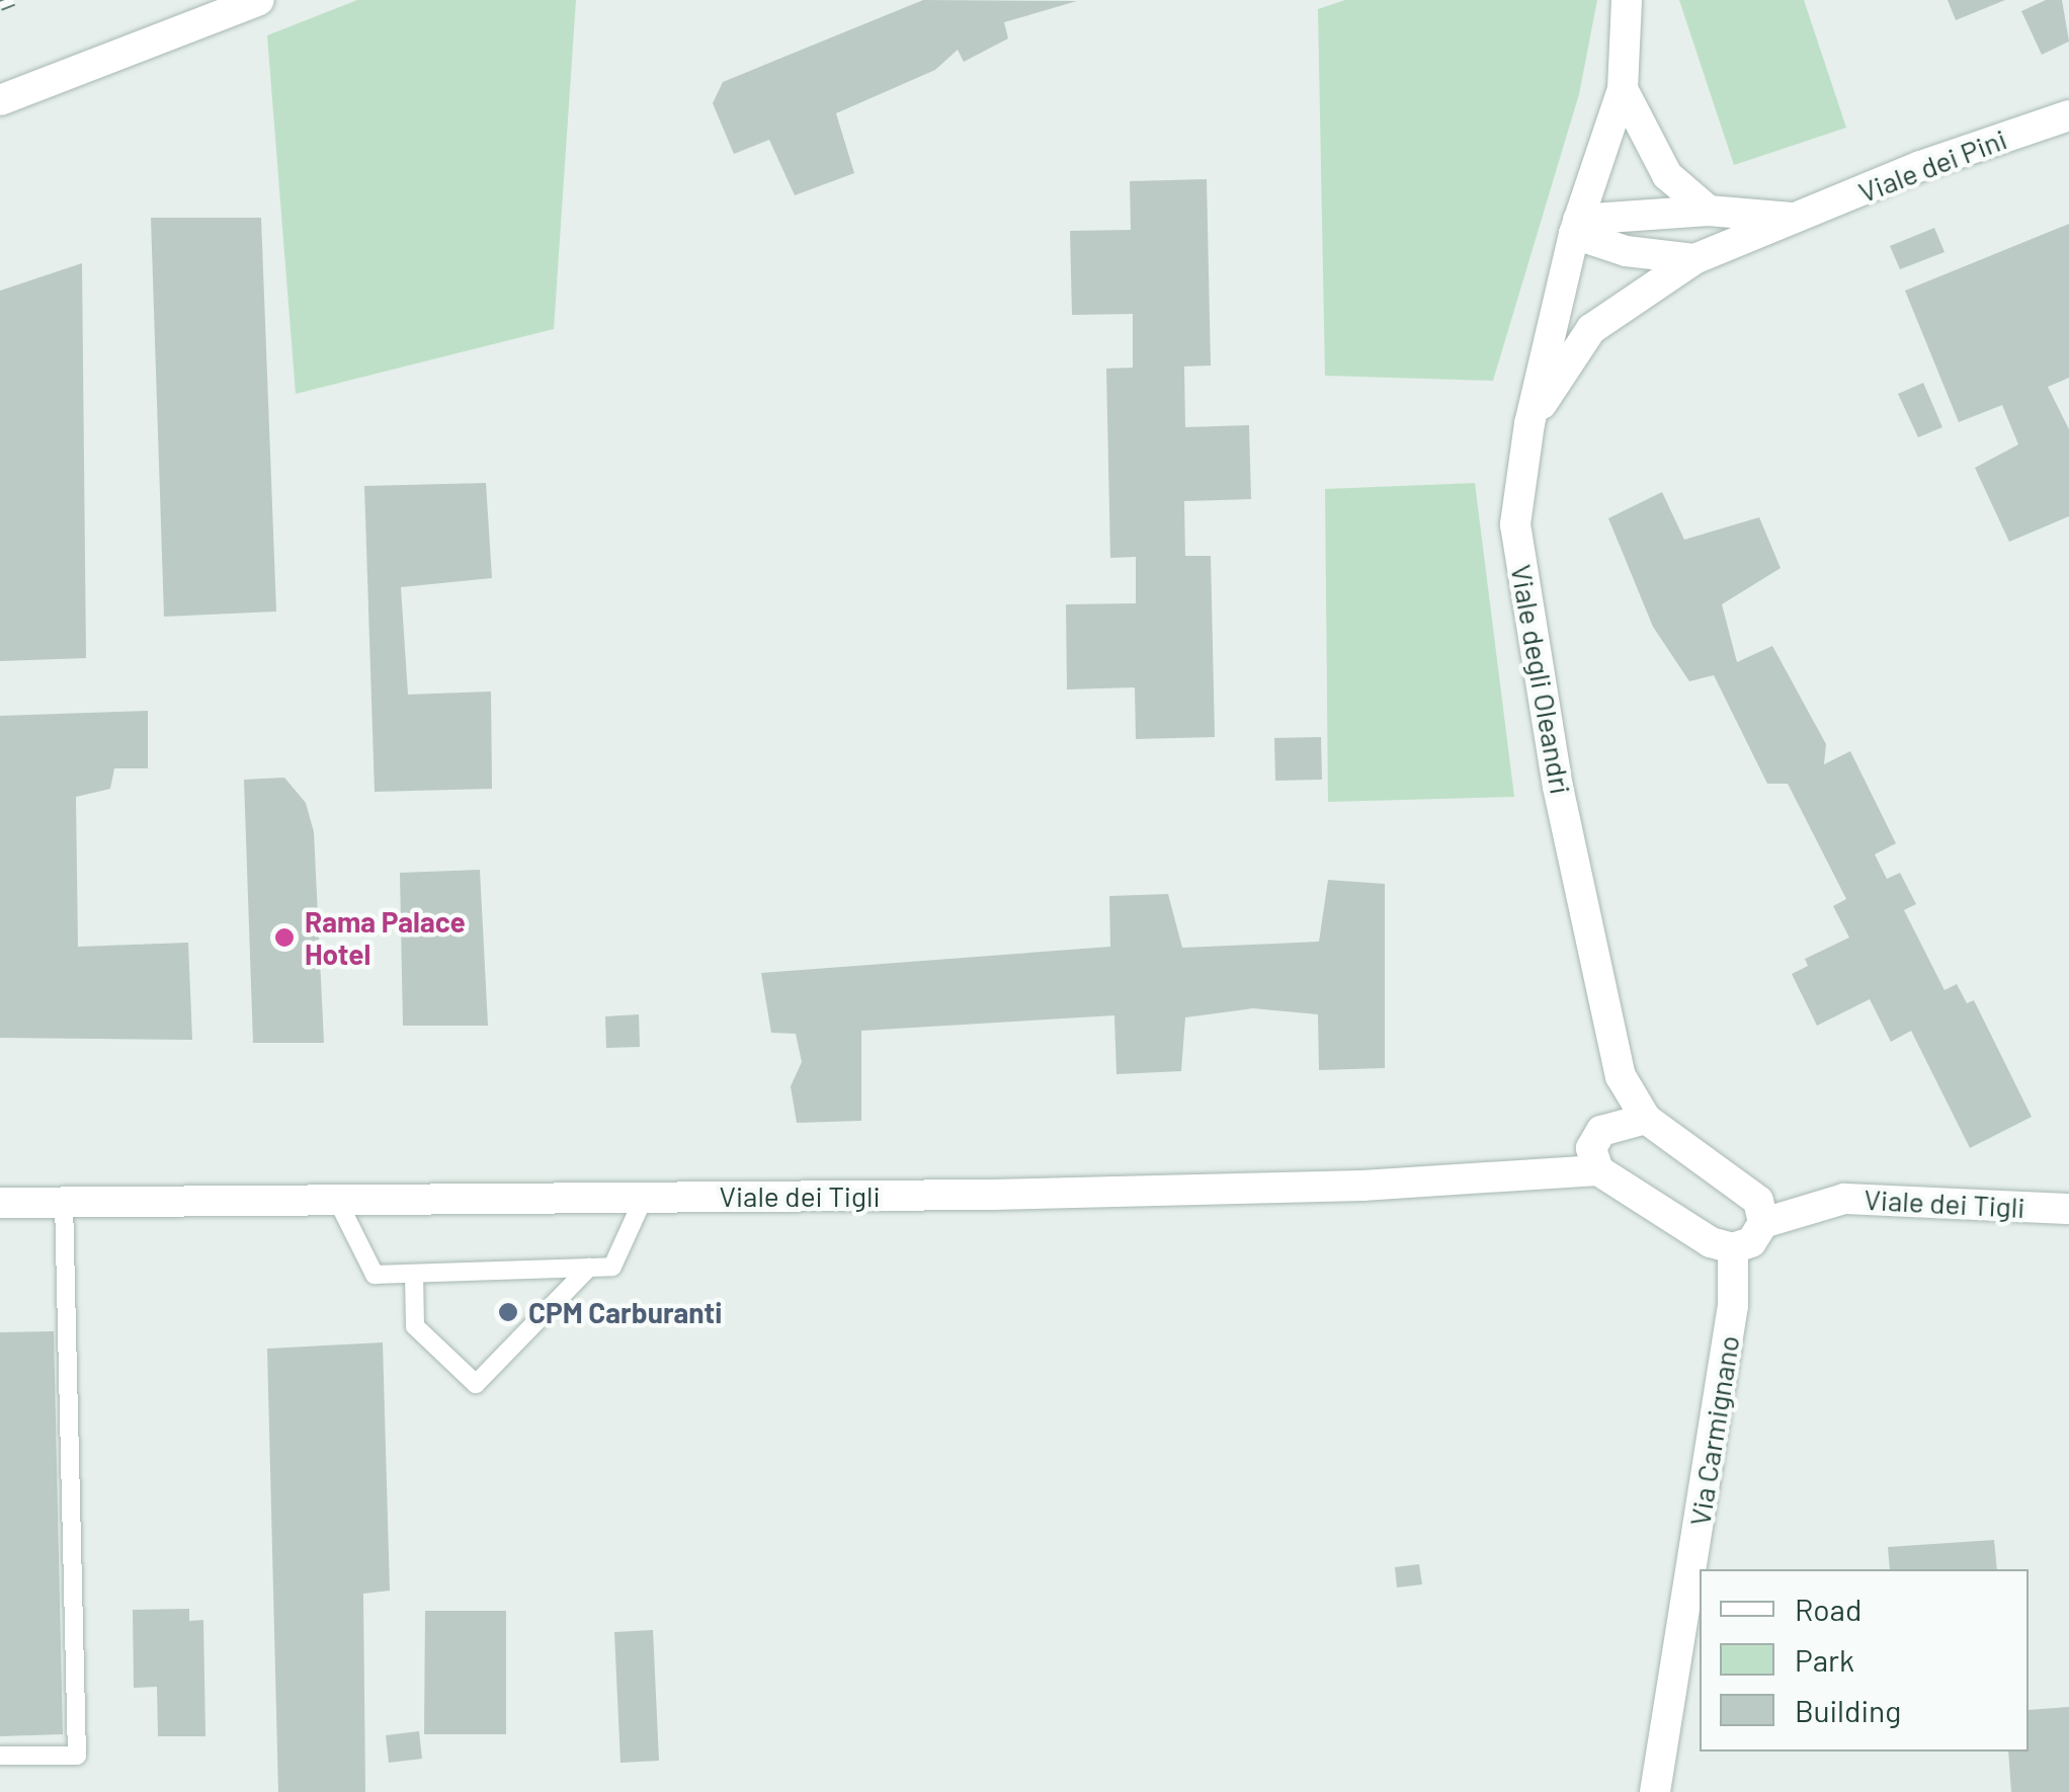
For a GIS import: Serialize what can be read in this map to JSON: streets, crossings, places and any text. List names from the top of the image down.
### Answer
{
  "streets": {
    "street": [
      "Viale dei Pini",
      "Viale degli Oleandri",
      "Viale dei Tigli",
      "Via Carmignano"
    ]
  },
  "crossings": [
    ["Viale dei Pini", "Viale degli Oleandri"]
  ],
  "places": ["Rama Palace Hotel", "CPM Carburanti"],
  "legend": ["Road", "Park", "Building"]
}
